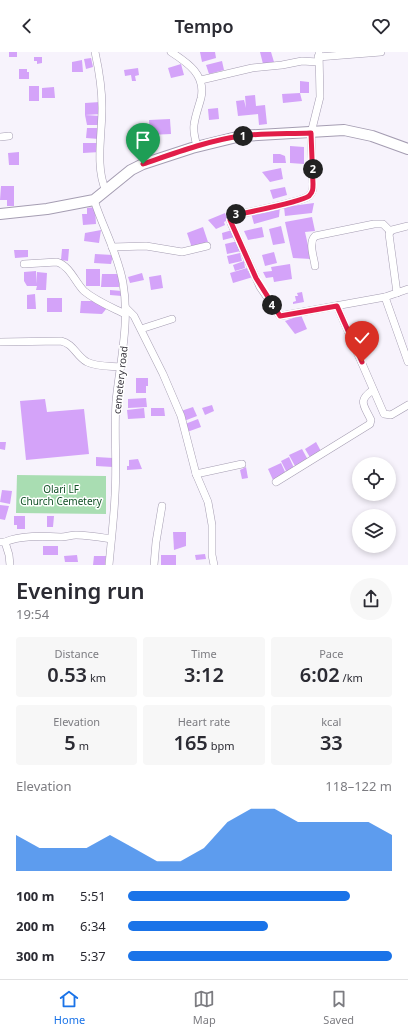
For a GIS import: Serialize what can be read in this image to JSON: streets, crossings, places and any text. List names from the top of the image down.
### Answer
{
  "streets": {
    "street": ["cemetery road"]
  },
  "parks": ["Olari LF Church Cemetery"],
  "page": {
    "header": "Tempo",
    "pins": [
      "1",
      "2",
      "3",
      "4"
    ],
    "heading": ["Evening run", "19:54"],
    "stats": [
      ["Distance", "0.53 km"],
      ["Time", "3:12"],
      ["Pace", "6:02 /km"],
      ["Elevation", "5 m"],
      ["Heart rate", "165 bpm"],
      ["kcal", "33"]
    ],
    "chart": ["Elevation", "118–122 m"],
    "list": [
      {
        "name": "100 m",
        "note": "5:51"
      },
      {
        "name": "200 m",
        "note": "6:34"
      },
      {
        "name": "300 m",
        "note": "5:37"
      }
    ],
    "tabs": ["Home", "Map", "Saved"]
  }
}
